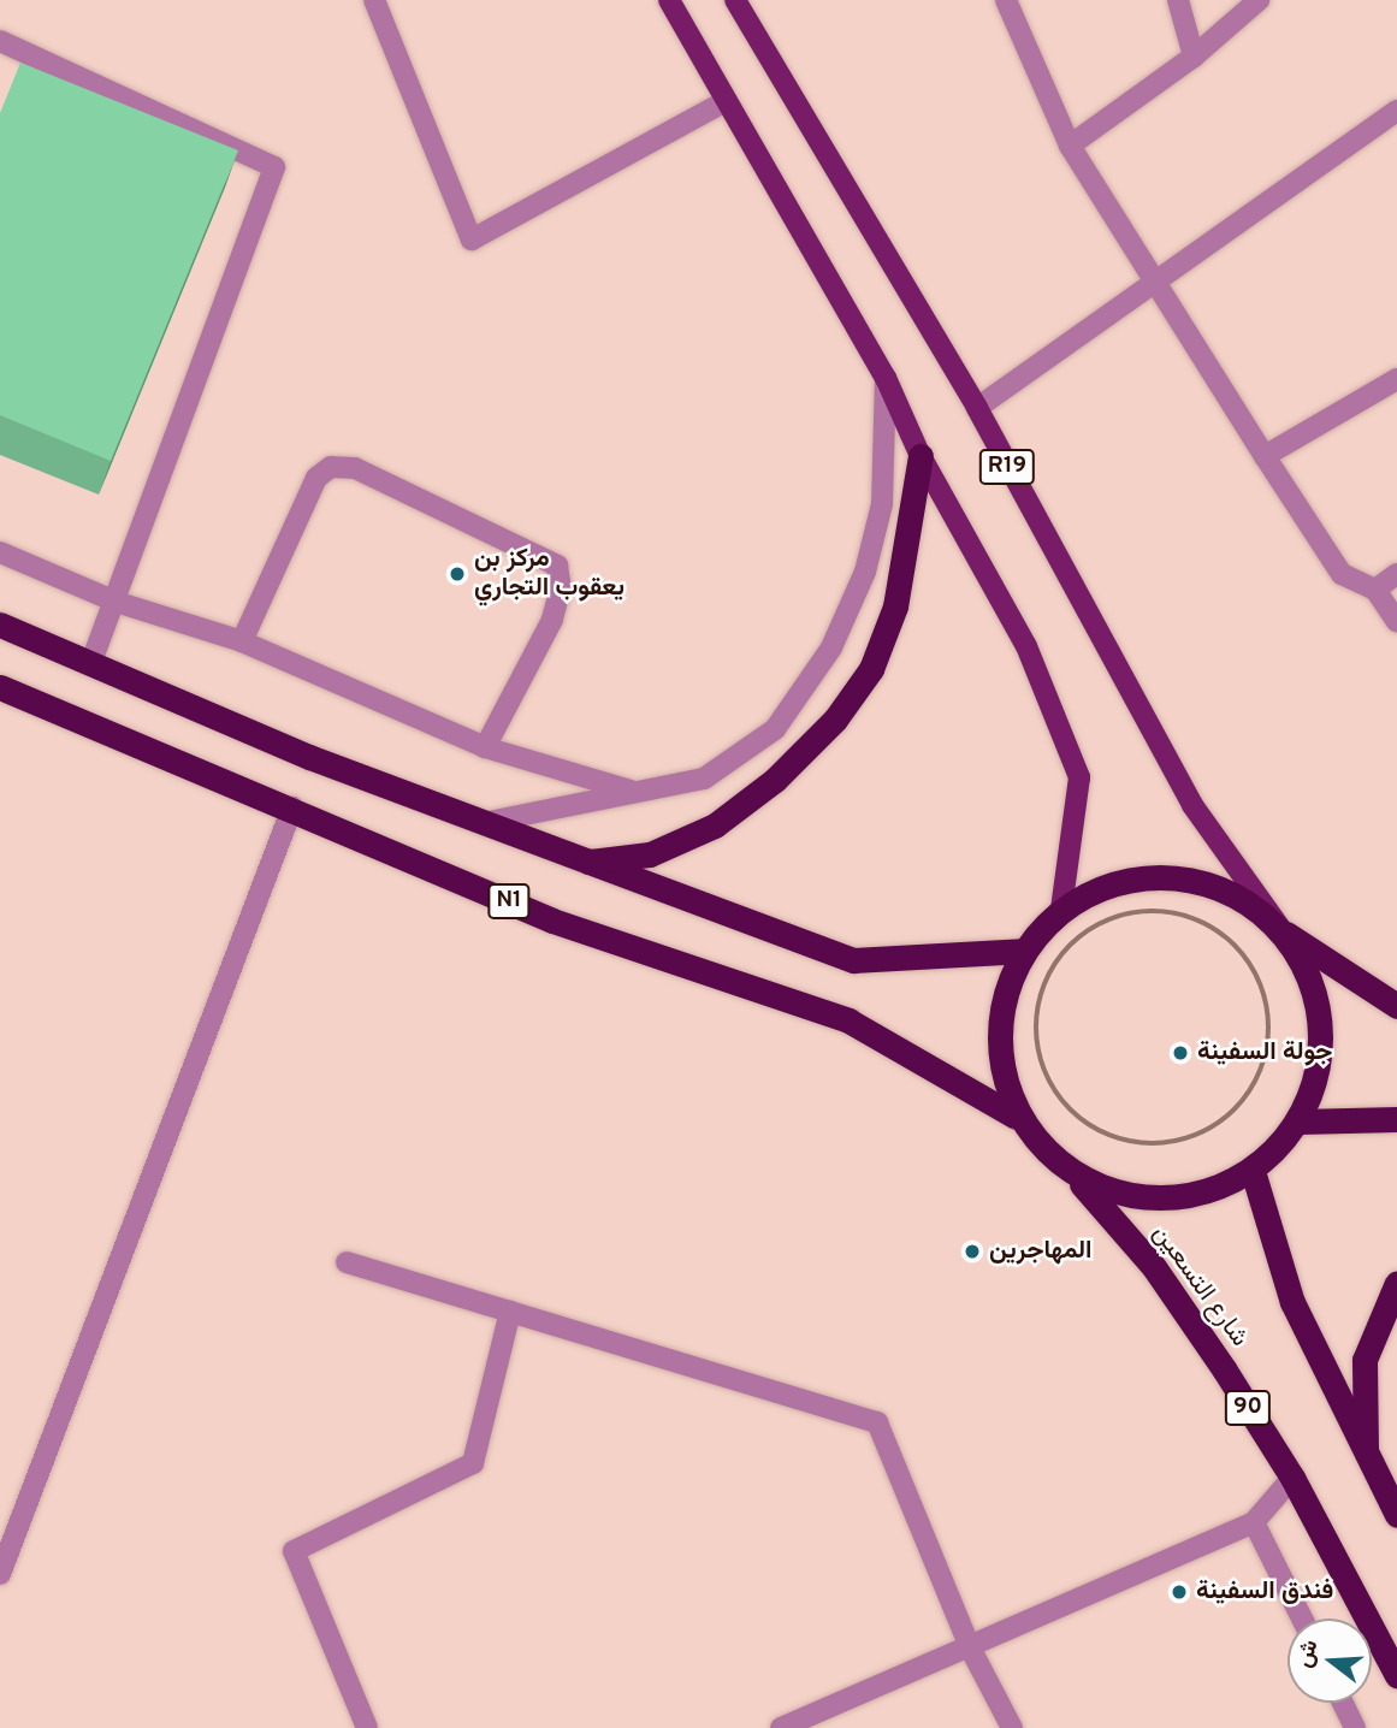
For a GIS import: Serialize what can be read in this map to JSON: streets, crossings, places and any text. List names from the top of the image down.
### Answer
{
  "streets": {
    "highway": ["N1", "شارع التسعين", "90"],
    "main road": ["R19"]
  },
  "places": [
    "مركز بن يعقوب التجاري",
    "جولة السفينة",
    "المهاجرين",
    "فندق السفينة"
  ],
  "north": "left"
}
